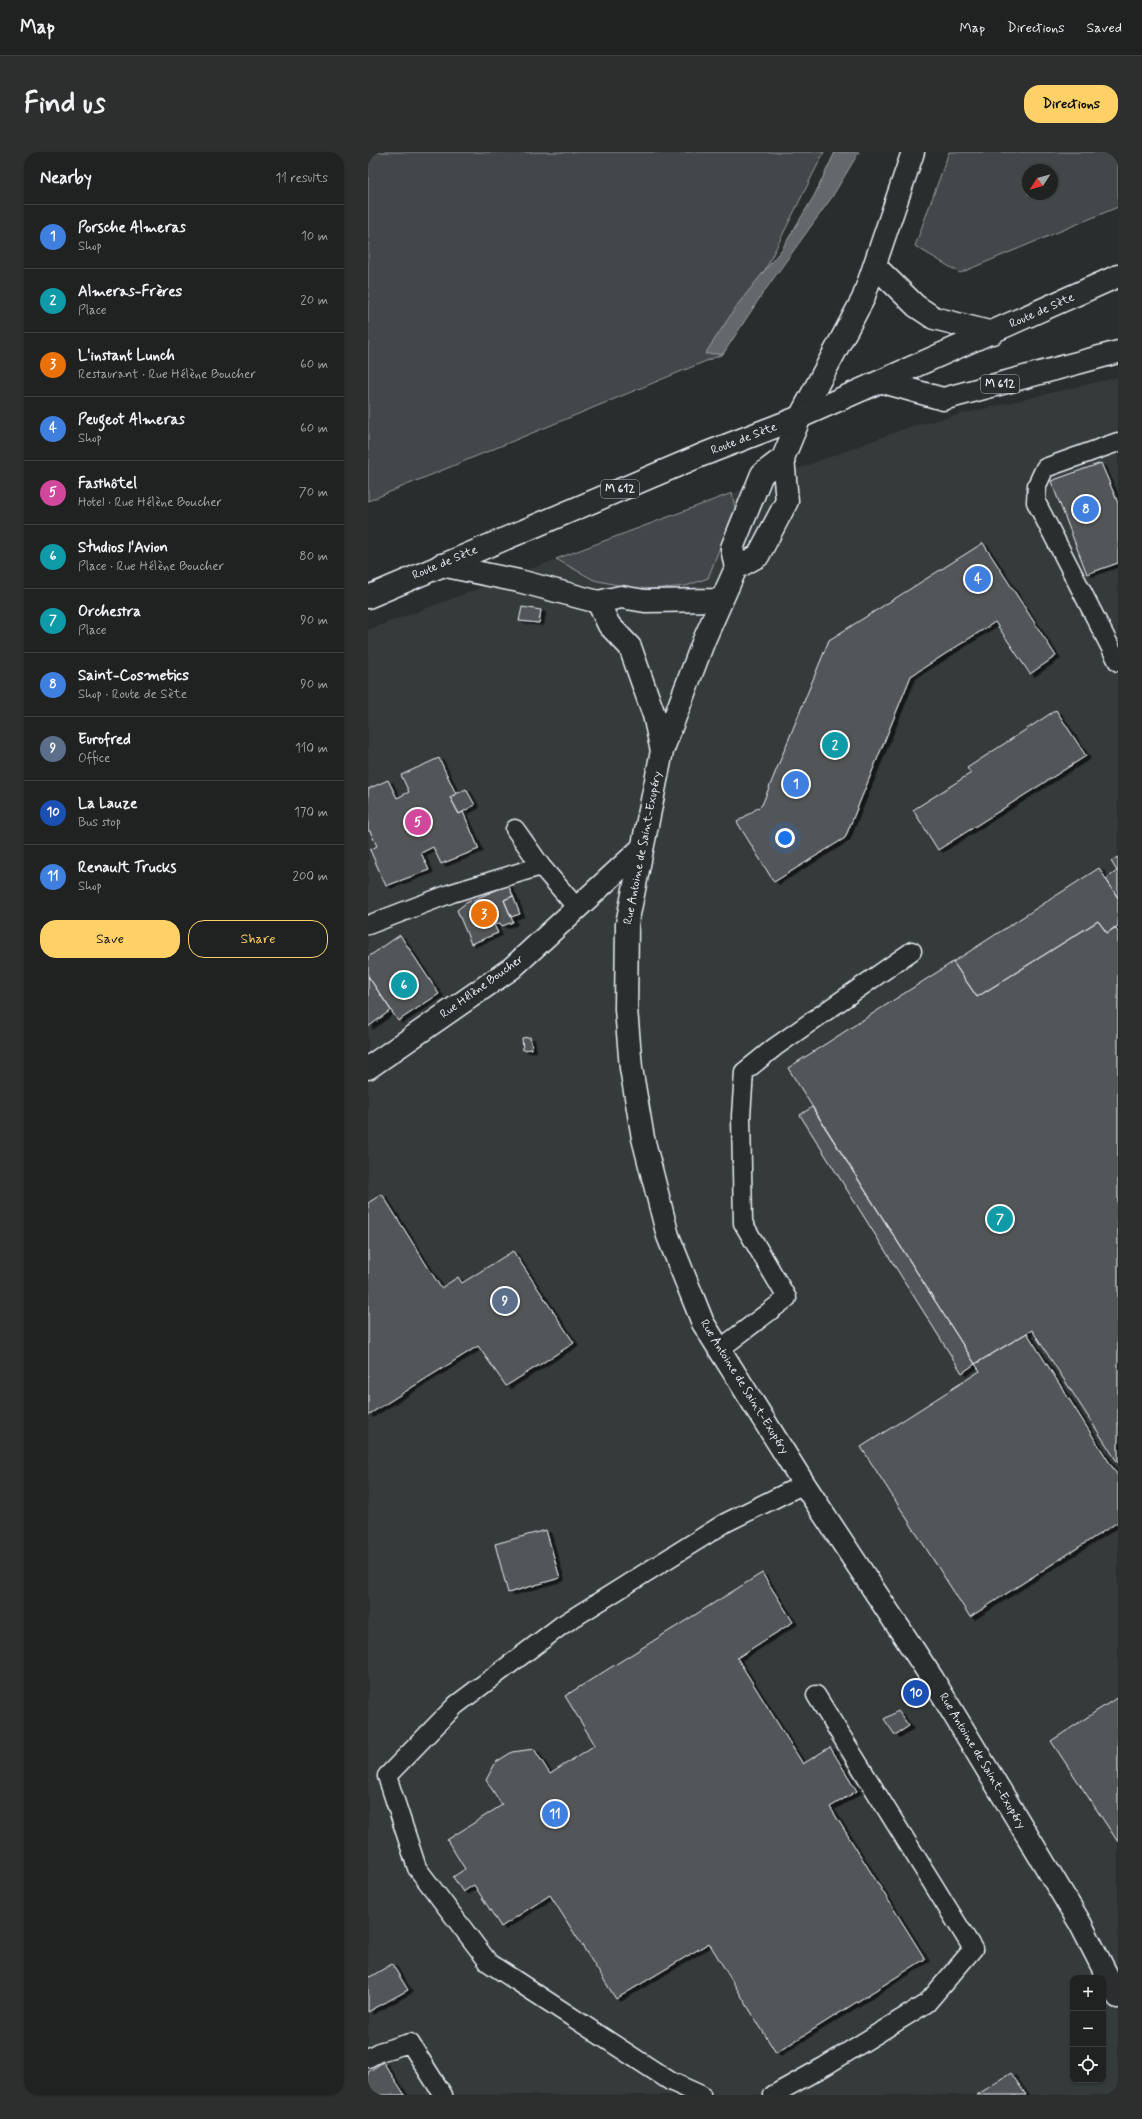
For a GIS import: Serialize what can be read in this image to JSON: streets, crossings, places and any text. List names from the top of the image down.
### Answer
{
  "streets": {
    "street": [
      "Route de Sète",
      "M 612",
      "Rue Antoine de Saint-Exupéry",
      "Rue Hélène Boucher"
    ]
  },
  "crossings": [
    ["Route de Sète", "M 612"],
    ["Rue Antoine de Saint-Exupéry", "Rue Hélène Boucher"]
  ],
  "north": "bottom left",
  "page": {
    "header": "Map",
    "nav": ["Map", "Directions", "Saved"],
    "buttons": [
      "Directions",
      ["Save", "Share"]
    ],
    "title": "Find us",
    "heading": ["Nearby", "11 results"],
    "list": [
      {
        "mark": "1",
        "name": "Porsche Almeras",
        "note": "Shop",
        "value": "10 m"
      },
      {
        "mark": "2",
        "name": "Almeras-Frères",
        "note": "Place",
        "value": "20 m"
      },
      {
        "mark": "3",
        "name": "L'instant Lunch",
        "note": "Restaurant · Rue Hélène Boucher",
        "value": "60 m"
      },
      {
        "mark": "4",
        "name": "Peugeot Almeras",
        "note": "Shop",
        "value": "60 m"
      },
      {
        "mark": "5",
        "name": "Fasthôtel",
        "note": "Hotel · Rue Hélène Boucher",
        "value": "70 m"
      },
      {
        "mark": "6",
        "name": "Studios l'Avion",
        "note": "Place · Rue Hélène Boucher",
        "value": "80 m"
      },
      {
        "mark": "7",
        "name": "Orchestra",
        "note": "Place",
        "value": "90 m"
      },
      {
        "mark": "8",
        "name": "Saint-Cosmetics",
        "note": "Shop · Route de Sète",
        "value": "90 m"
      },
      {
        "mark": "9",
        "name": "Eurofred",
        "note": "Office",
        "value": "110 m"
      },
      {
        "mark": "10",
        "name": "La Lauze",
        "note": "Bus stop",
        "value": "170 m"
      },
      {
        "mark": "11",
        "name": "Renault Trucks",
        "note": "Shop",
        "value": "200 m"
      }
    ],
    "pins": [
      "8",
      "4",
      "2",
      "1",
      "5",
      "3",
      "6",
      "7",
      "9",
      "10",
      "11"
    ],
    "map_buttons": ["+", "−"]
  }
}
